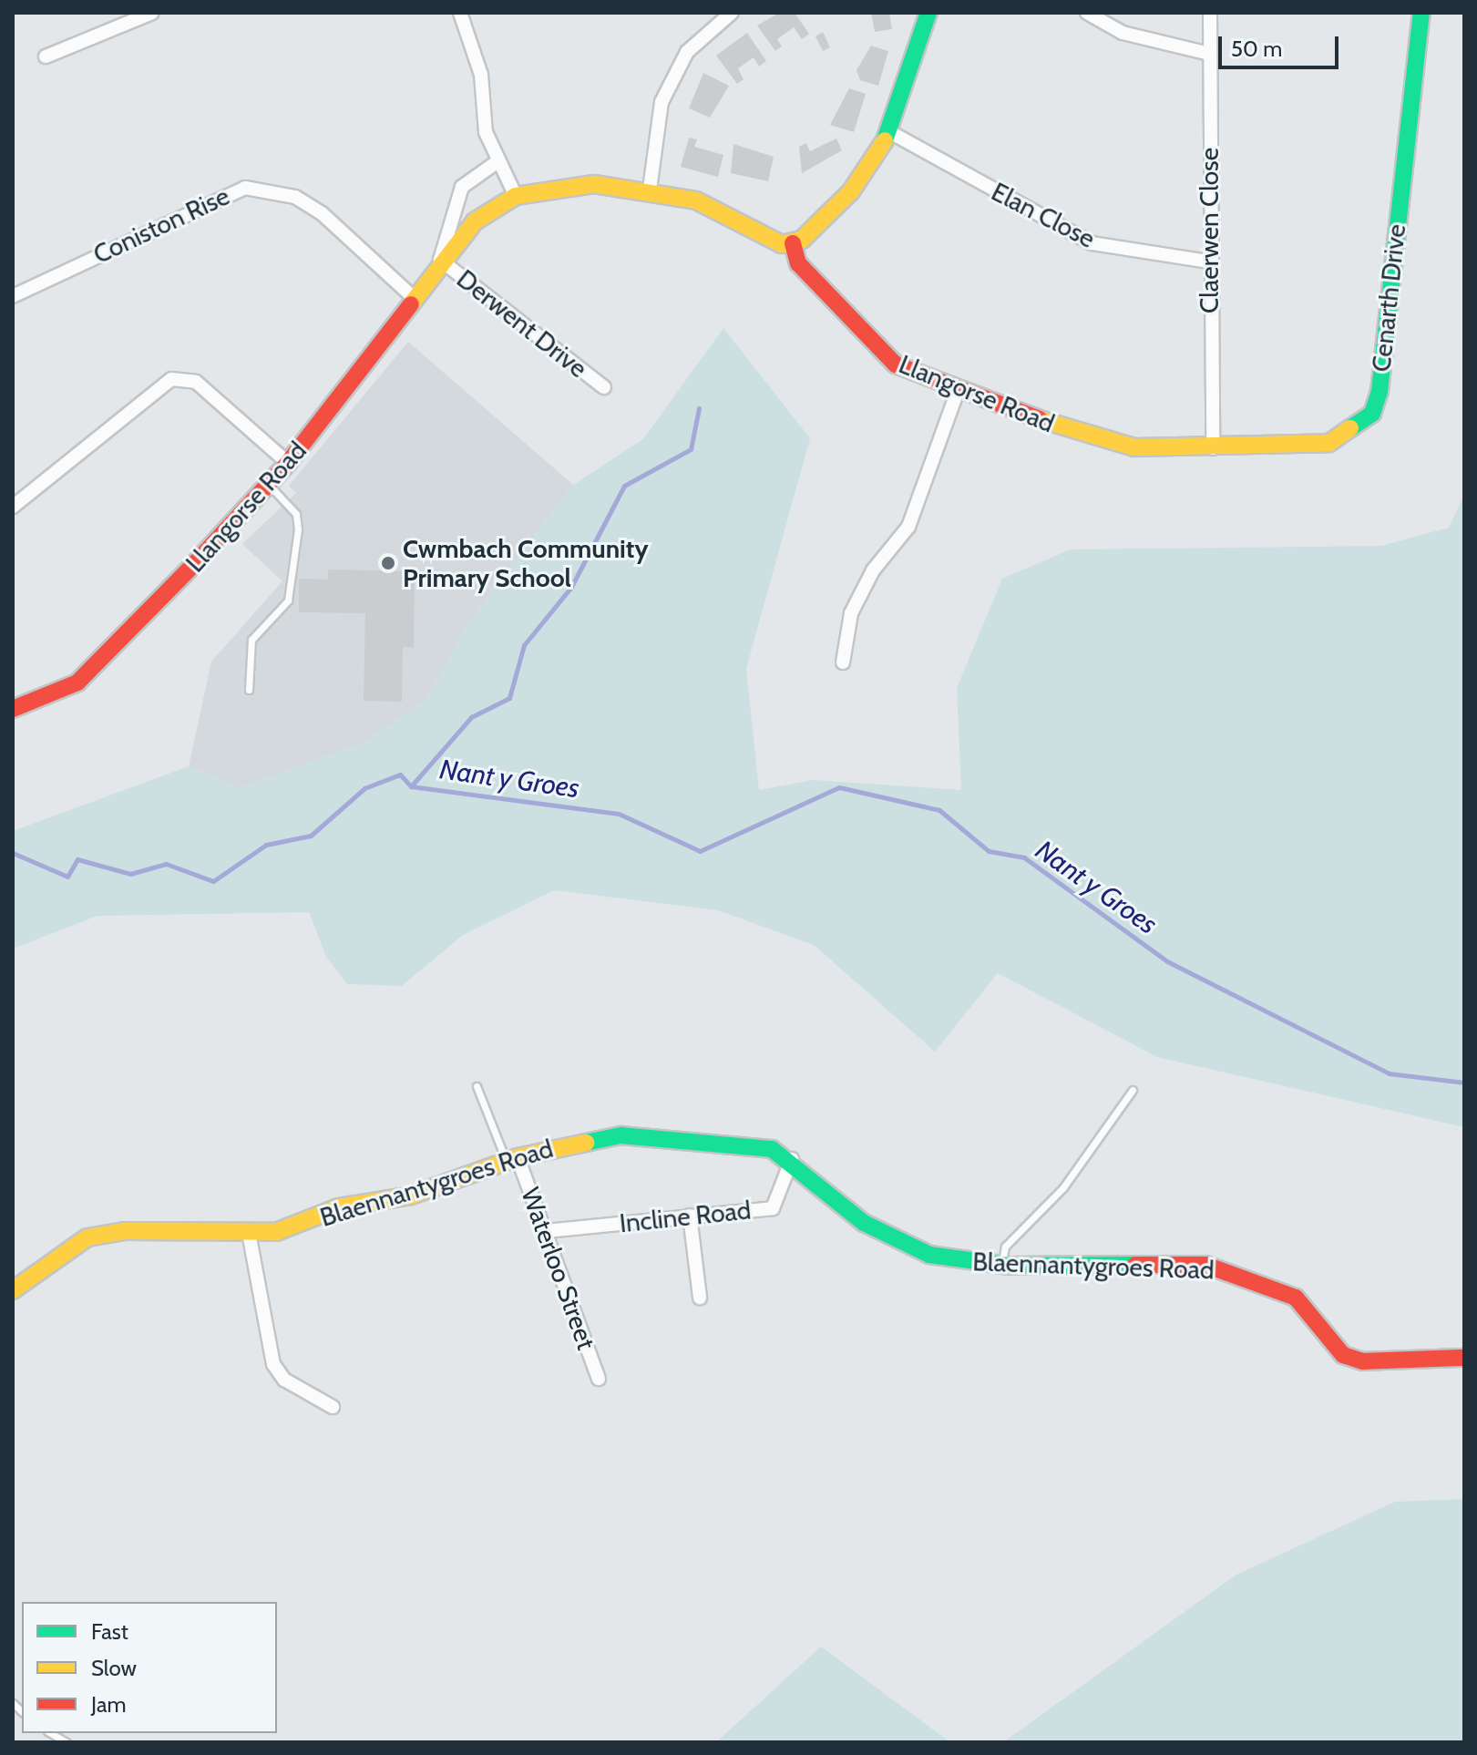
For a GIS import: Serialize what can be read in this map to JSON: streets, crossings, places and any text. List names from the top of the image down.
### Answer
{
  "streets": {
    "street": [
      "Elan Close",
      "Coniston Rise",
      "Claerwen Close",
      "Cenarth Drive",
      "Derwent Drive",
      "Llangorse Road",
      "Blaennantygroes Road",
      "Incline Road",
      "Waterloo Street"
    ]
  },
  "crossings": [
    ["Elan Close", "Claerwen Close"],
    ["Coniston Rise", "Llangorse Road"],
    ["Claerwen Close", "Cenarth Drive"],
    ["Claerwen Close", "Llangorse Road"],
    ["Cenarth Drive", "Llangorse Road"],
    ["Derwent Drive", "Llangorse Road"],
    ["Blaennantygroes Road", "Incline Road"],
    ["Blaennantygroes Road", "Waterloo Street"],
    ["Incline Road", "Waterloo Street"]
  ],
  "water": ["Nant y Groes"],
  "places": ["Cwmbach Community Primary School"],
  "legend": ["Fast", "Slow", "Jam"],
  "scale_bar": "50 m"
}
